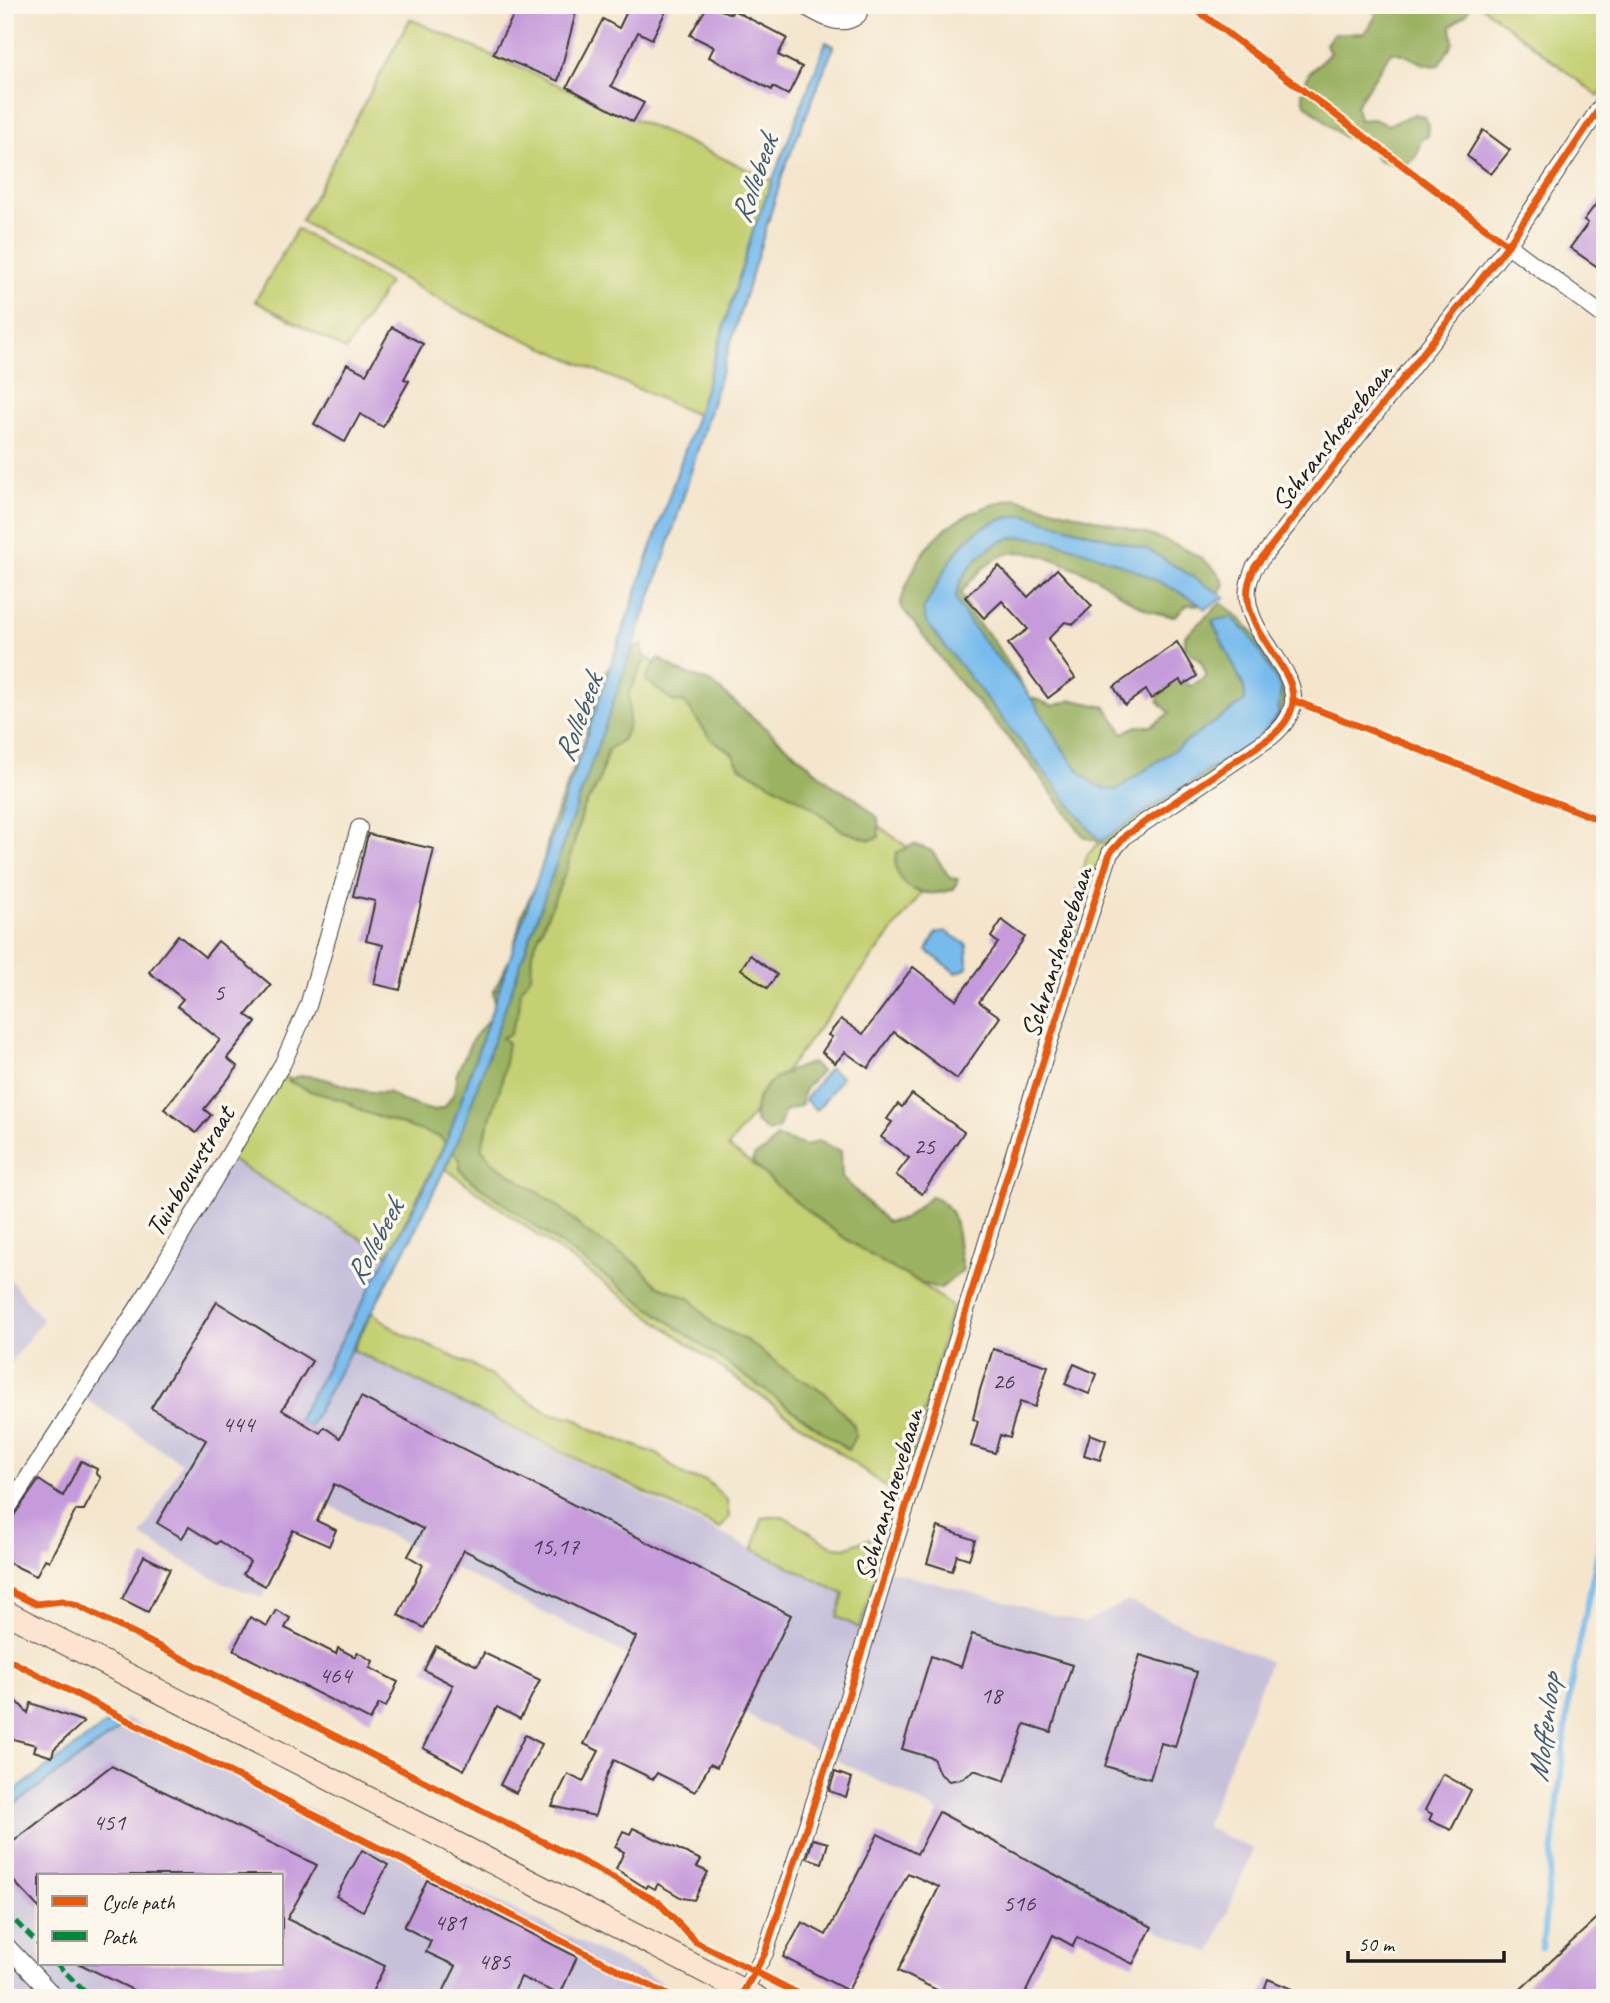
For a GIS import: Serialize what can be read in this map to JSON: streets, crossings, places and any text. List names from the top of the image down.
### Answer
{
  "streets": {
    "street": ["Schranshoevebaan", "Tuinbouwstraat"]
  },
  "water": ["Rollebeek", "Moffenloop"],
  "house_numbers": [
    "5",
    "25",
    "26",
    "444",
    "15,17",
    "464",
    "18",
    "451",
    "516",
    "481",
    "485"
  ],
  "legend": ["Cycle path", "Path"],
  "scale_bar": "50 m"
}
